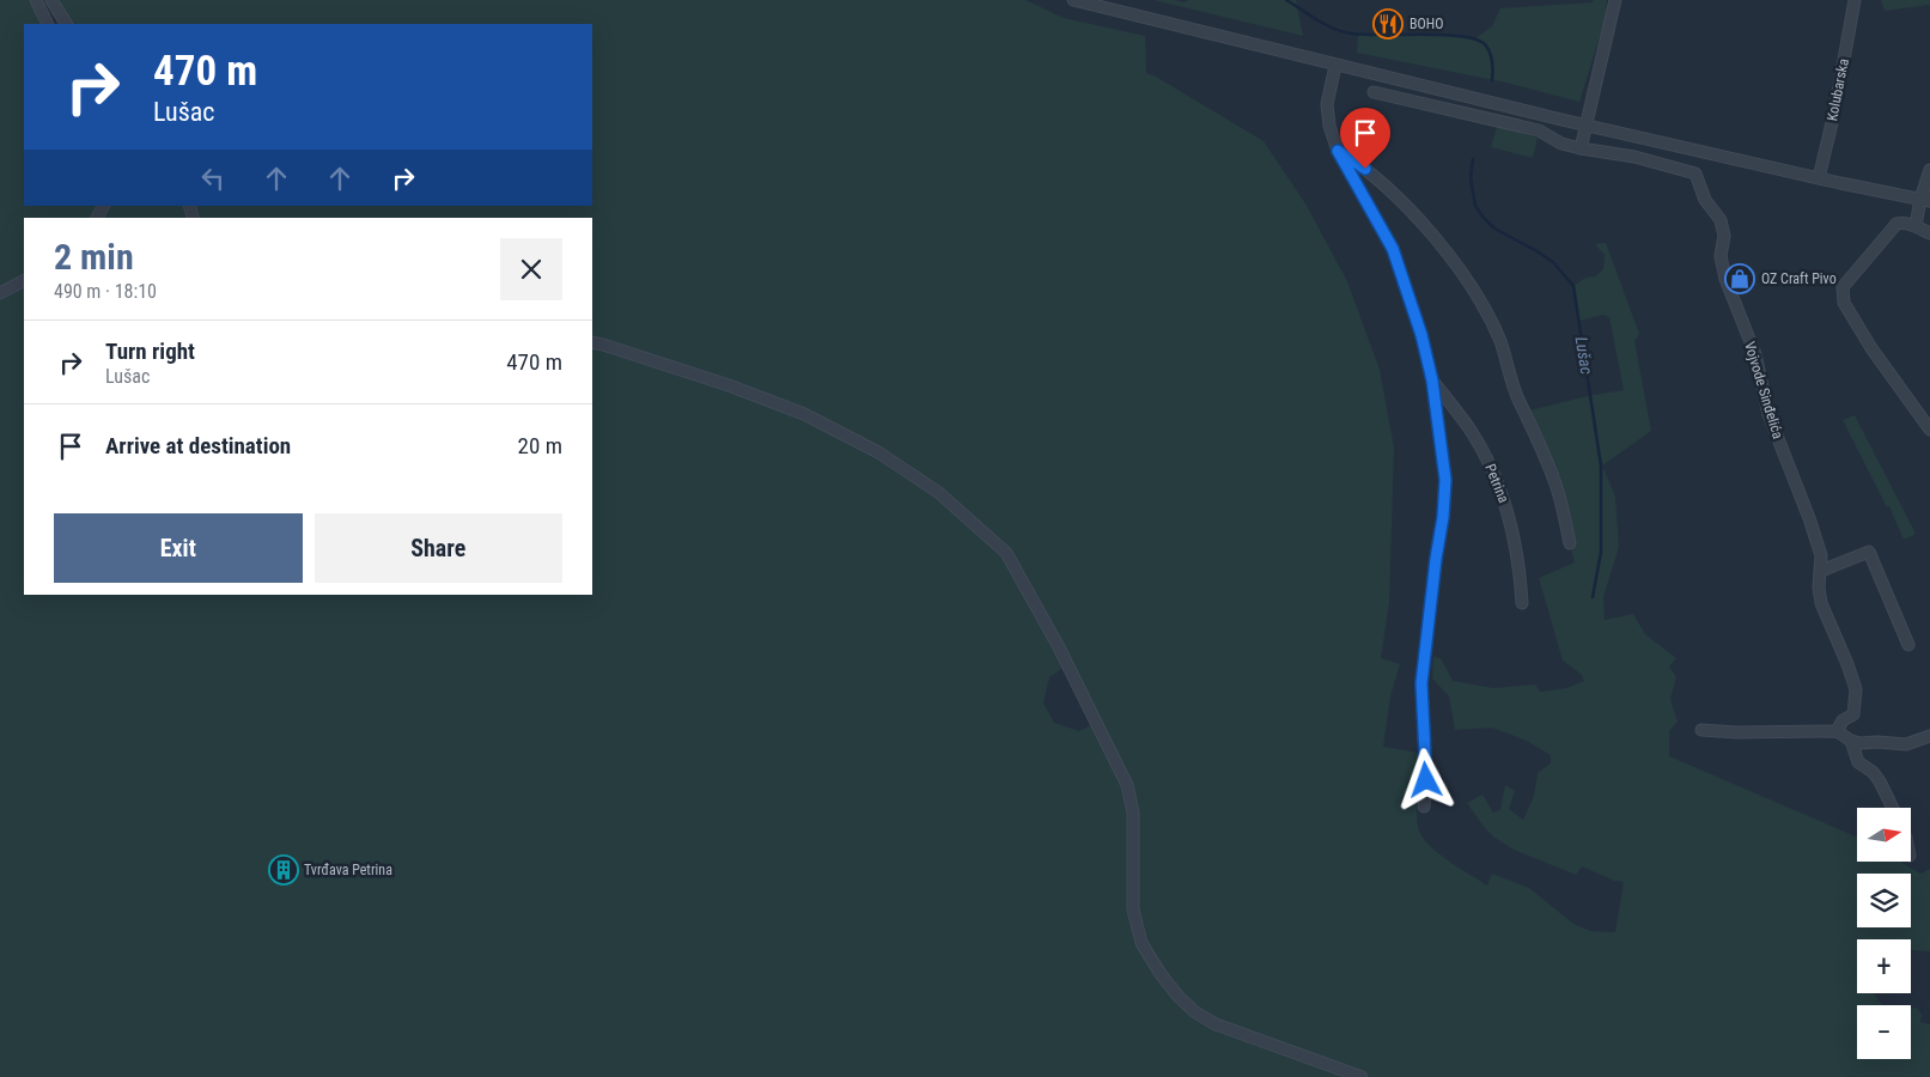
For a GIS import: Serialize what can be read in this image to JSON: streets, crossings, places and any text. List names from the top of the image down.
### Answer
{
  "streets": {
    "street": ["Kolubarska", "Vojvode Sinđelića", "Petrina"]
  },
  "water": ["Lušac"],
  "places": {
    "restaurant": ["BOHO"],
    "shop": ["OZ Craft Pivo"],
    "building": ["Tvrđava Petrina"]
  },
  "north": "right",
  "page": {
    "turn": ["470 m", "Lušac"],
    "heading": ["2 min", "490 m · 18:10"],
    "list": [
      {
        "name": "Turn right",
        "note": "Lušac",
        "value": "470 m"
      },
      {
        "name": "Arrive at destination",
        "value": "20 m"
      }
    ],
    "buttons": ["Exit", "Share"],
    "map_buttons": ["+", "−"]
  }
}
